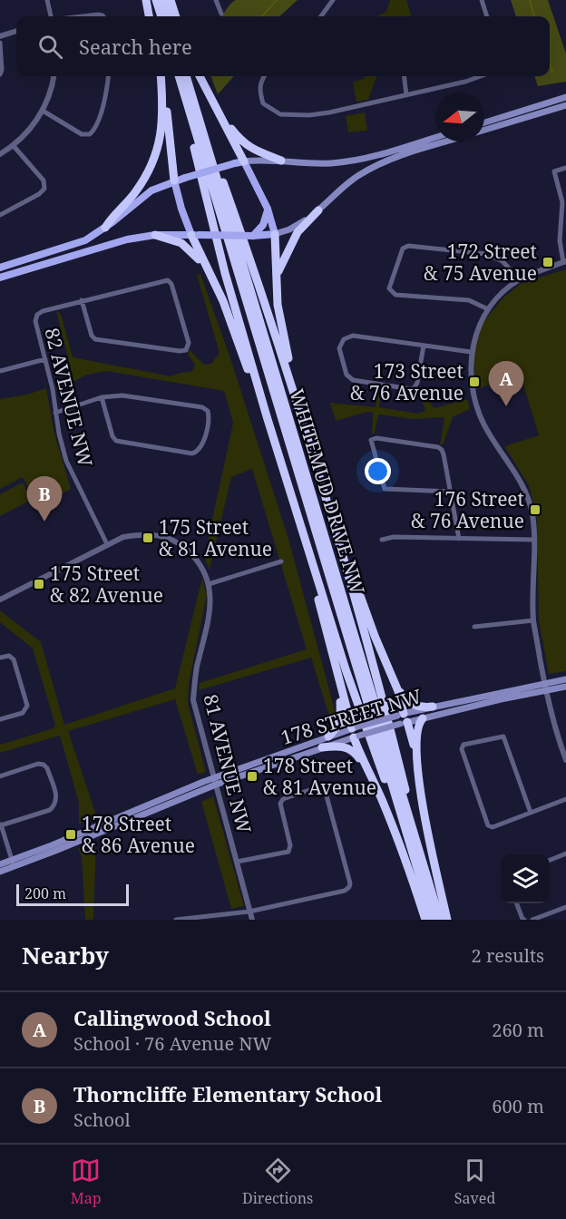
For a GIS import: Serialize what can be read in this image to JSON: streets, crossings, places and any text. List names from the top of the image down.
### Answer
{
  "streets": {
    "highway": ["WHITEMUD DRIVE NW"],
    "main road": ["178 STREET NW"],
    "street": ["82 AVENUE NW", "81 AVENUE NW"]
  },
  "crossings": [
    ["82 AVENUE NW", "81 AVENUE NW"],
    ["178 STREET NW", "81 AVENUE NW"]
  ],
  "places": {
    "transit": [
      "172 Street & 75 Avenue",
      "173 Street & 76 Avenue",
      "176 Street & 76 Avenue",
      "175 Street & 81 Avenue",
      "175 Street & 82 Avenue",
      "178 Street & 81 Avenue",
      "178 Street & 86 Avenue"
    ]
  },
  "scale_bar": "200 m",
  "north": "left",
  "page": {
    "search": "Search here",
    "pins": ["A", "B"],
    "scale": "200 m",
    "heading": ["Nearby", "2 results"],
    "list": [
      {
        "mark": "A",
        "name": "Callingwood School",
        "note": "School · 76 Avenue NW",
        "value": "260 m"
      },
      {
        "mark": "B",
        "name": "Thorncliffe Elementary School",
        "note": "School",
        "value": "600 m"
      }
    ],
    "nav": ["Map", "Directions", "Saved"]
  }
}
